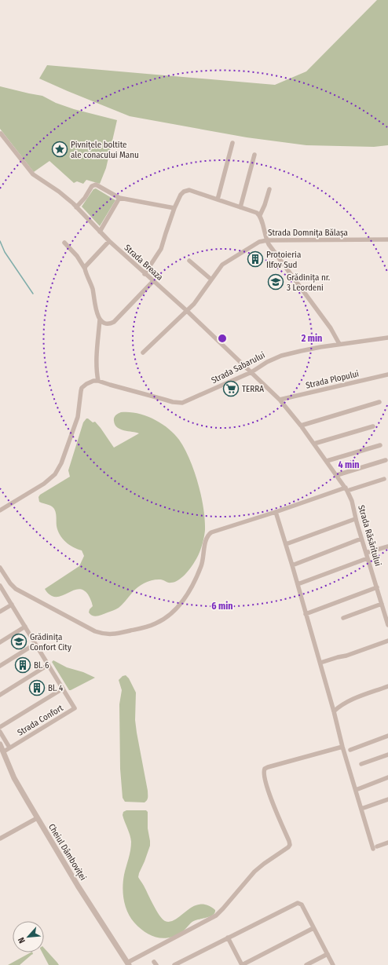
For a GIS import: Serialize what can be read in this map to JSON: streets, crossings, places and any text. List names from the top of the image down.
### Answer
{
  "streets": {
    "street": [
      "Strada Domnița Bălașa",
      "Strada Breaza",
      "Strada Sabarului",
      "Strada Plopului",
      "Strada Răsăritului",
      "Strada Confort",
      "Cheiul Dâmboviței"
    ]
  },
  "crossings": [
    ["Strada Domnița Bălașa", "Strada Breaza"],
    ["Strada Breaza", "Strada Sabarului"],
    ["Strada Breaza", "Strada Plopului"],
    ["Strada Breaza", "Strada Răsăritului"],
    ["Strada Plopului", "Strada Răsăritului"]
  ],
  "places": {
    "place": ["Pivnițele boltite ale conacului Manu"],
    "building": ["Protoieria Ilfov Sud", "Bl. 6", "Bl. 4"],
    "school or university": ["Grădinița nr. 3 Leordeni", "Grădinița Confort City"],
    "supermarket": ["TERRA"]
  },
  "north": "bottom left",
  "rings": ["2 min", "4 min", "6 min"]
}
